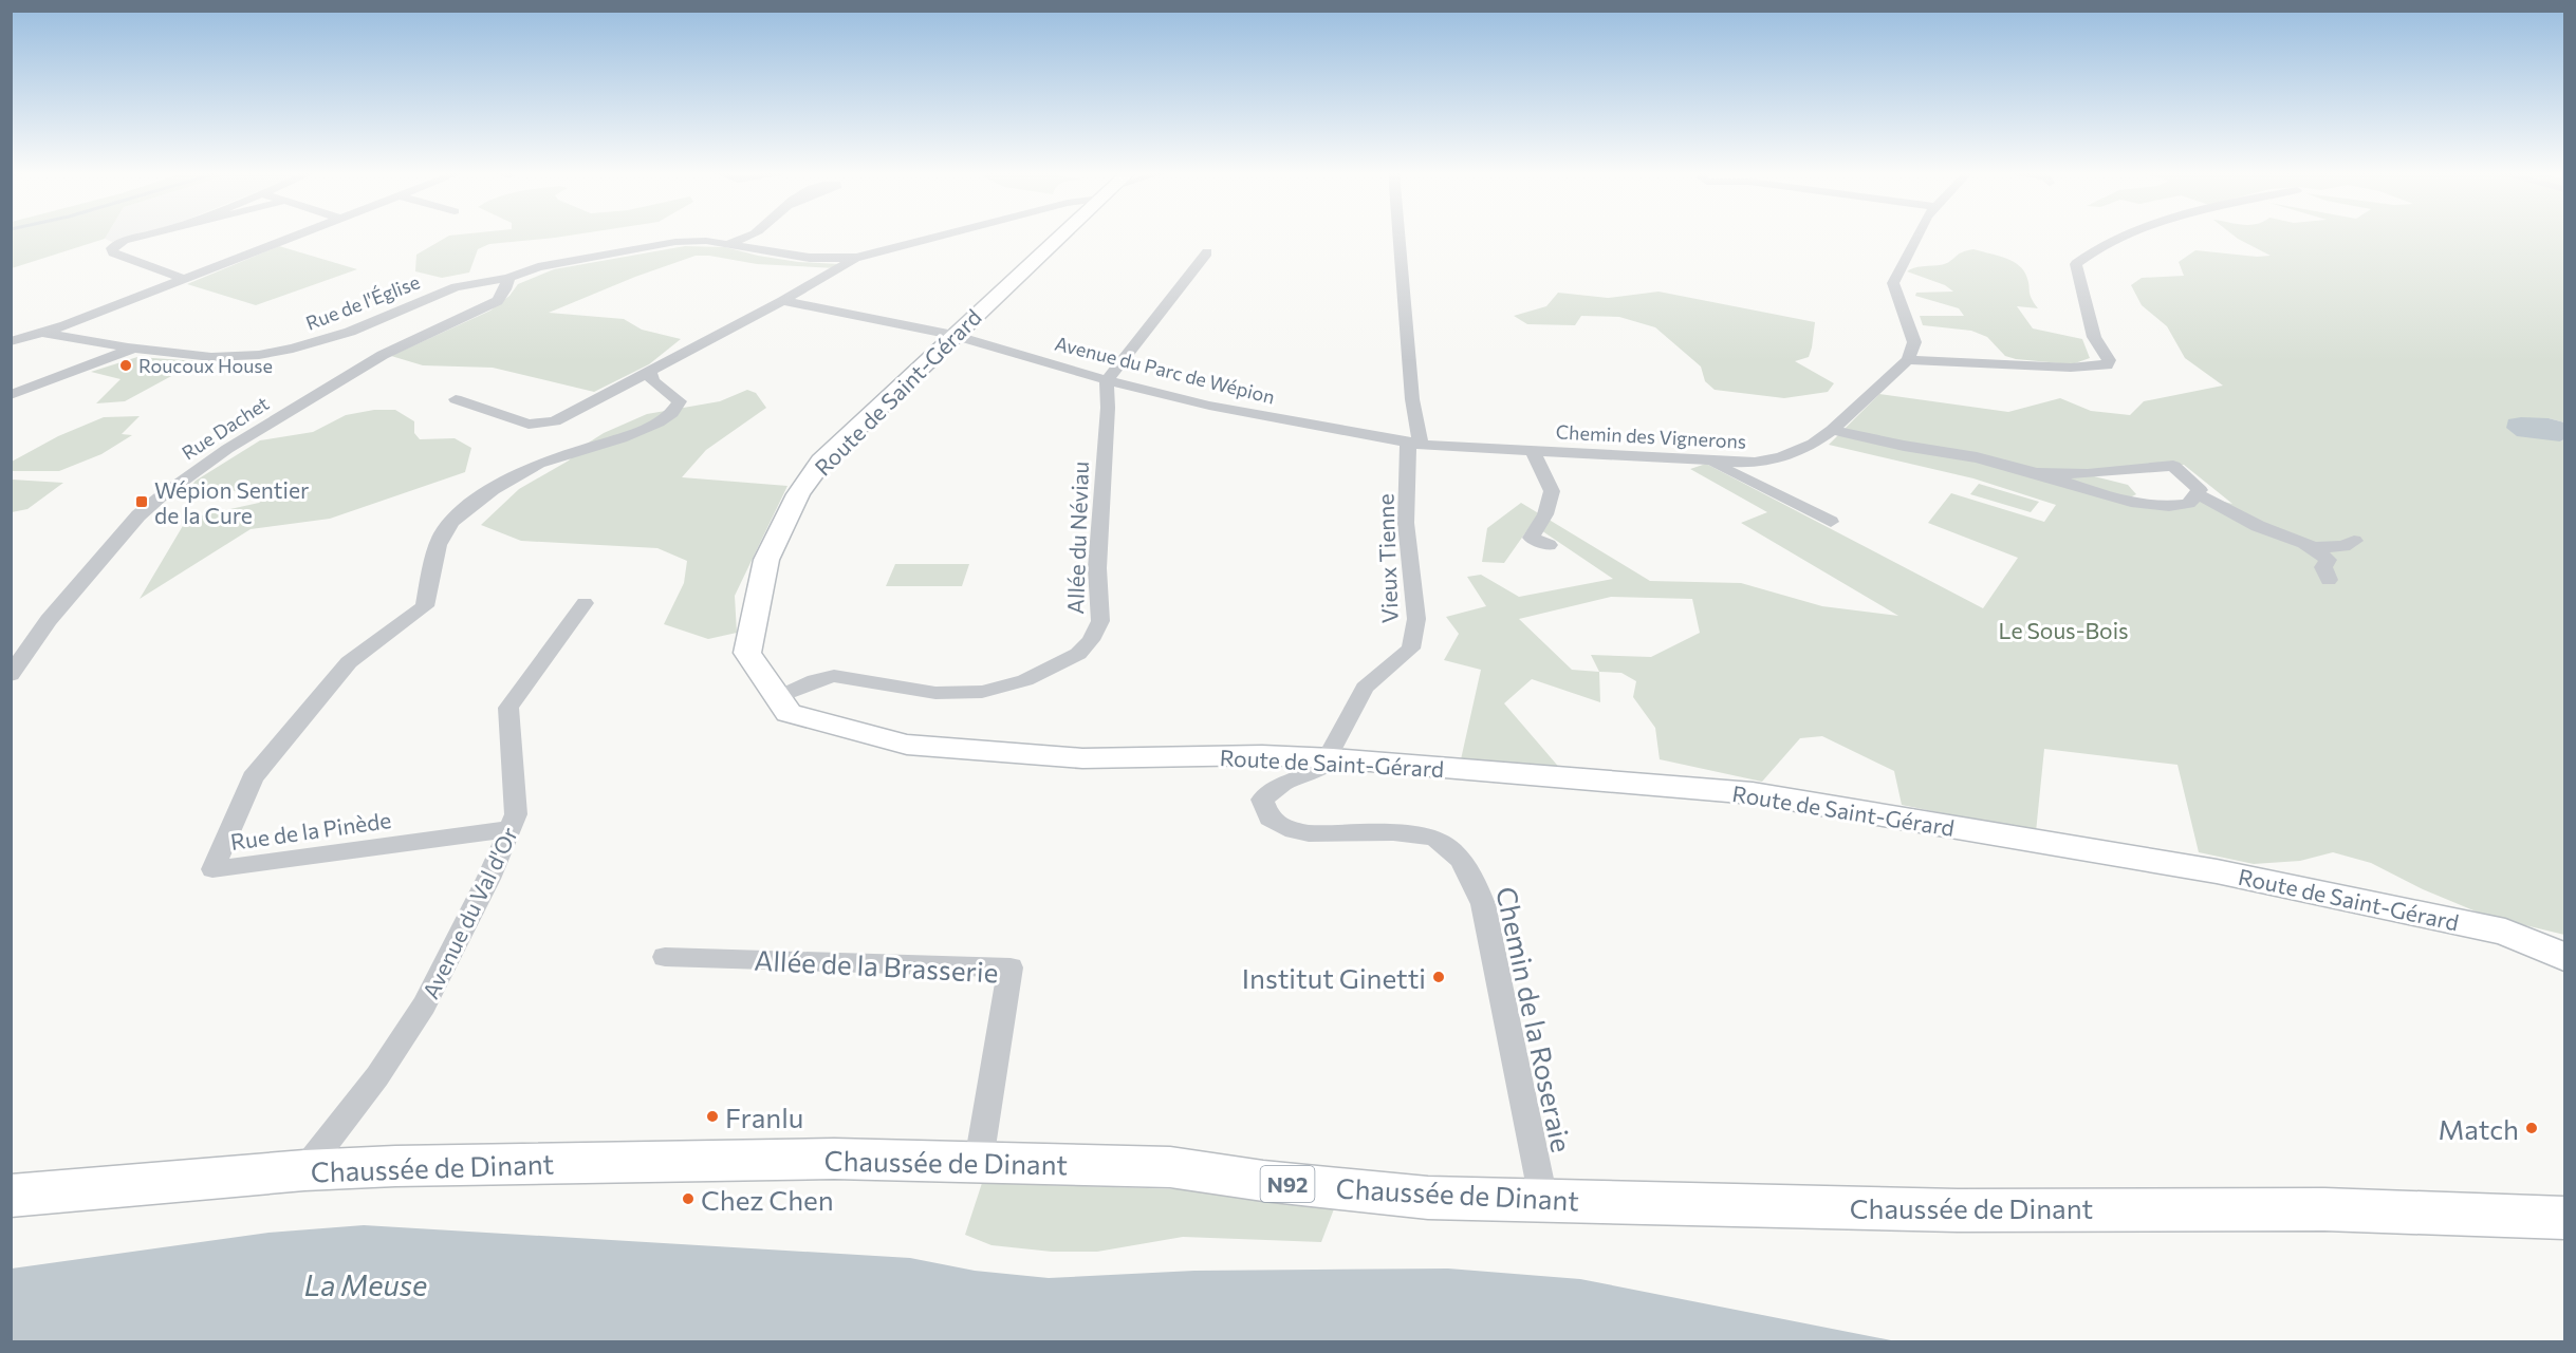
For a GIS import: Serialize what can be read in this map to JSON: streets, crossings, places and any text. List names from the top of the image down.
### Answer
{
  "streets": {
    "main road": ["Route de Saint-Gérard", "Chaussée de Dinant", "N92"],
    "street": [
      "Rue de l'Église",
      "Avenue du Parc de Wépion",
      "Rue Dachet",
      "Chemin des Vignerons",
      "Allée du Néviau",
      "Vieux Tienne",
      "Rue de la Pinède",
      "Avenue du Val d'Or",
      "Allée de la Brasserie",
      "Chemin de la Roseraie"
    ]
  },
  "crossings": [
    ["Rue de l'Église", "Rue Dachet"],
    ["Avenue du Parc de Wépion", "Route de Saint-Gérard"],
    ["Avenue du Parc de Wépion", "Chemin des Vignerons"],
    ["Avenue du Parc de Wépion", "Allée du Néviau"],
    ["Avenue du Parc de Wépion", "Vieux Tienne"],
    ["Route de Saint-Gérard", "Allée du Néviau"],
    ["Route de Saint-Gérard", "Vieux Tienne"],
    ["Route de Saint-Gérard", "Chemin de la Roseraie"],
    ["Chemin des Vignerons", "Vieux Tienne"],
    ["Vieux Tienne", "Chemin de la Roseraie"],
    ["Rue de la Pinède", "Avenue du Val d'Or"],
    ["Avenue du Val d'Or", "Chaussée de Dinant"],
    ["Allée de la Brasserie", "Chaussée de Dinant"],
    ["Chemin de la Roseraie", "Chaussée de Dinant"]
  ],
  "water": ["La Meuse"],
  "parks": ["Le Sous-Bois"],
  "places": {
    "other": [
      "Roucoux House",
      "Institut Ginetti",
      "Franlu",
      "Match",
      "Chez Chen"
    ],
    "transit": ["Wépion Sentier de la Cure"]
  }
}
